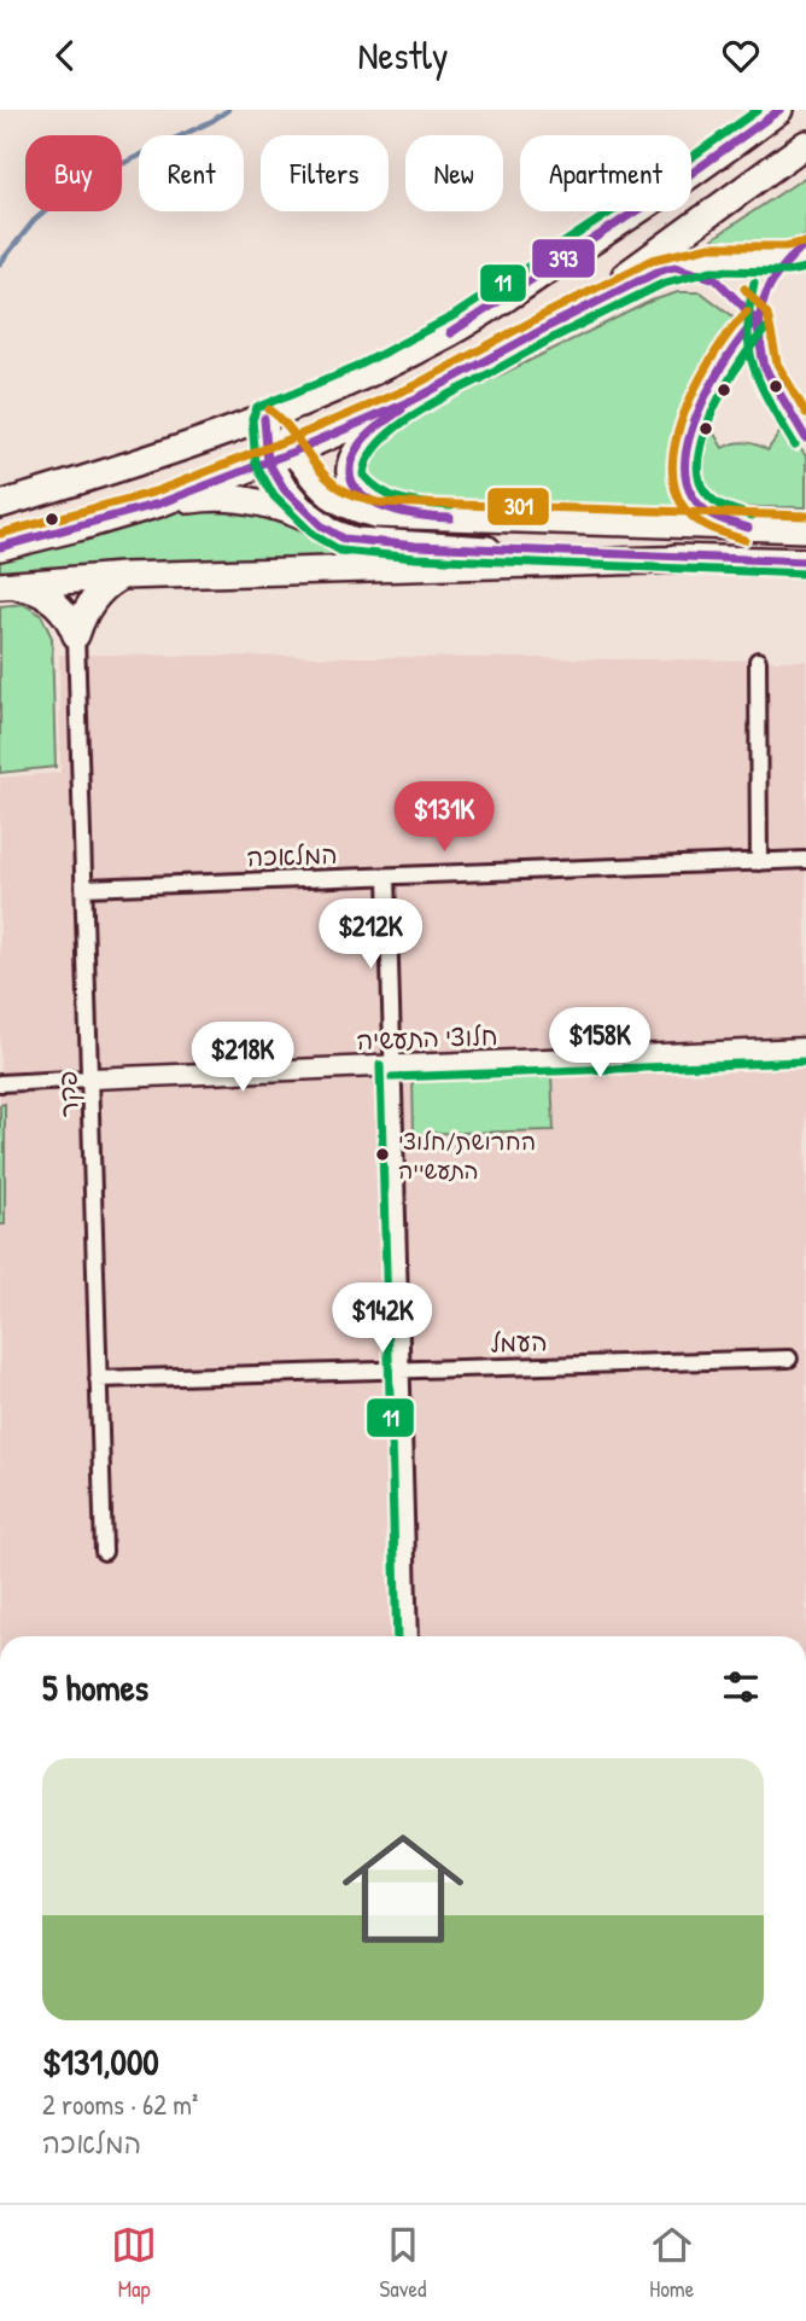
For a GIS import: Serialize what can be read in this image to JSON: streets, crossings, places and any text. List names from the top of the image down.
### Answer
{
  "streets": {
    "street": [
      "המלאכה",
      "חלוצי התעשיה",
      "פקר",
      "העמל"
    ]
  },
  "crossings": [
    ["המלאכה", "פקר"],
    ["חלוצי התעשיה", "פקר"],
    ["פקר", "העמל"]
  ],
  "places": ["החרושת/חלוצי התעשייה"],
  "lines": ["transit line 393", "transit line 11", "transit line 301"],
  "page": {
    "header": "Nestly",
    "chip": [
      "Buy",
      "Rent",
      "Filters",
      "New",
      "Apartment"
    ],
    "price": [
      "$131K",
      "$212K",
      "$158K",
      "$218K",
      "$142K"
    ],
    "heading": "5 homes",
    "list": [
      {
        "name": "$131,000",
        "note": "2 rooms · 62 m² · המלאכה"
      }
    ],
    "tabs": ["Map", "Saved", "Home"]
  }
}
